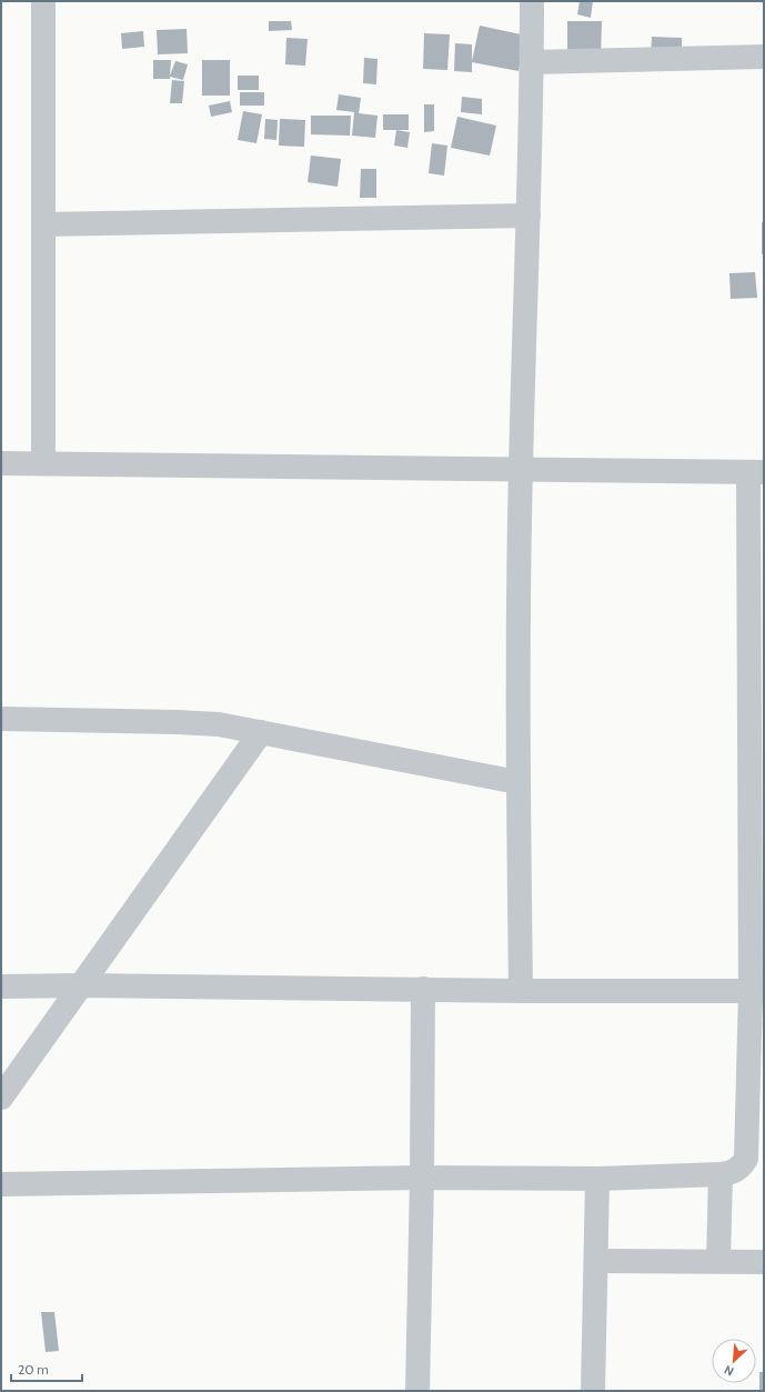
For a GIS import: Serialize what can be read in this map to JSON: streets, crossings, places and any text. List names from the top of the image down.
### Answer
{
  "scale_bar": "20 m",
  "north": "bottom left"
}
